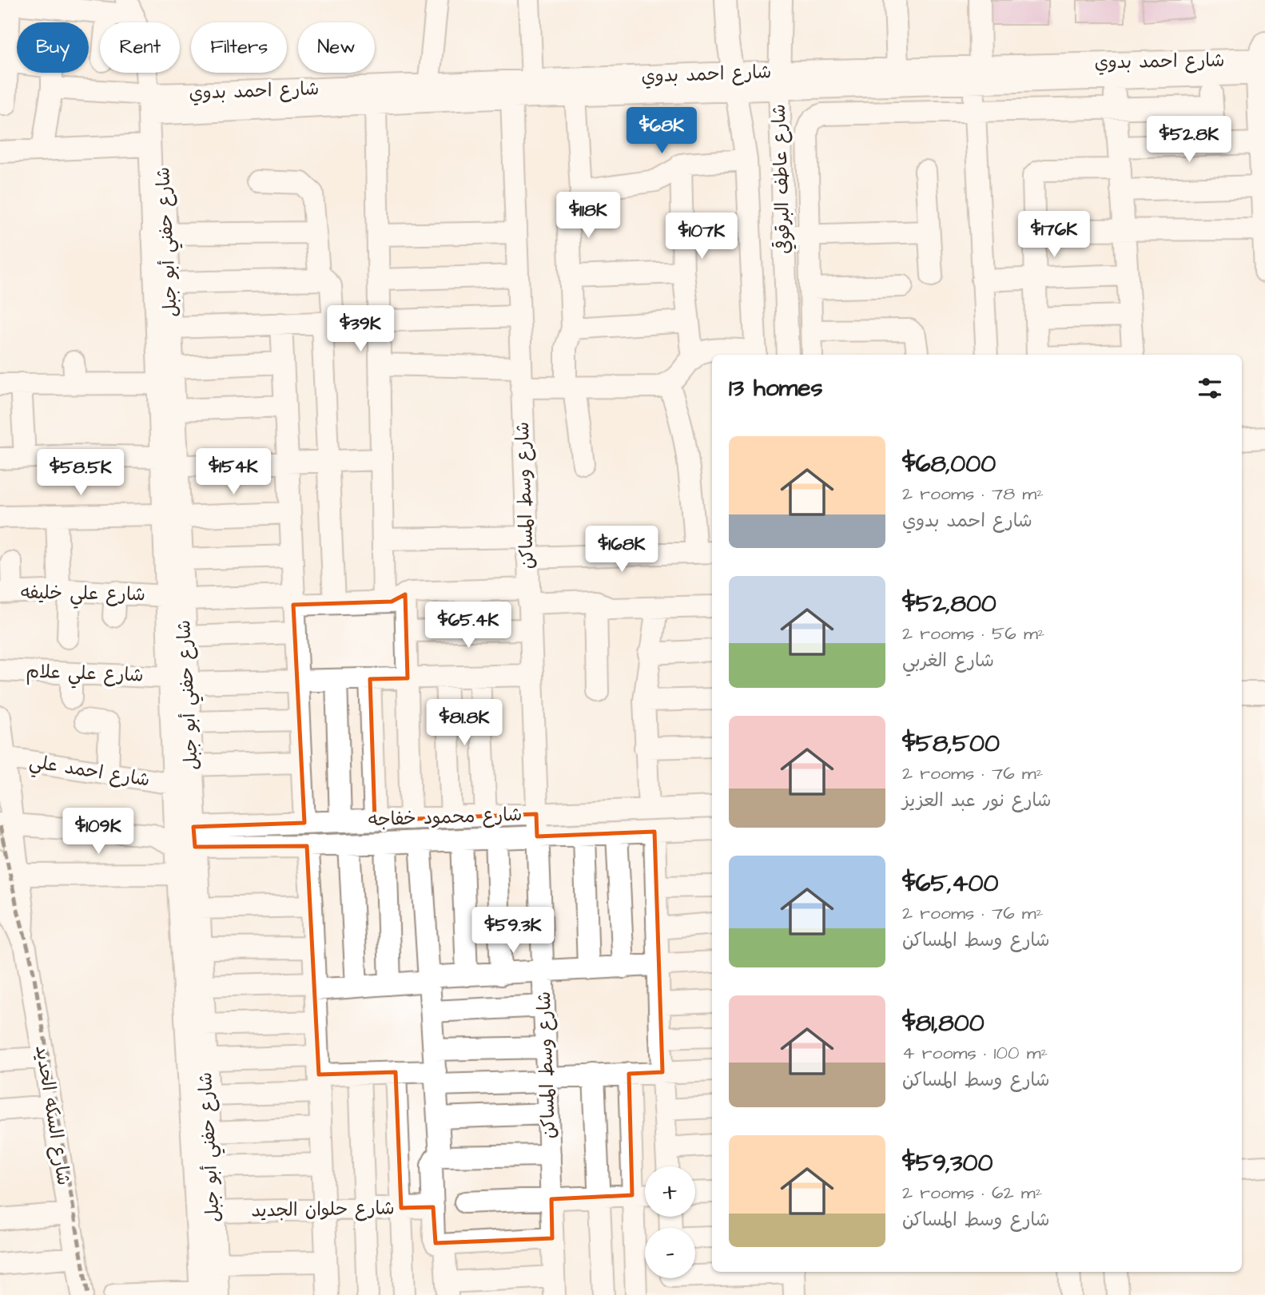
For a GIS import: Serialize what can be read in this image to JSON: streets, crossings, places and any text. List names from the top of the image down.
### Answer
{
  "streets": {
    "street": [
      "شارع احمد بدوي",
      "شارع عاطف البرقوقي",
      "شارع حفني أبو جبل",
      "شارع وسط المساكن",
      "شارع علي خليفه",
      "شارع علي علام",
      "شارع احمد علي",
      "شارع محمود خفاجه",
      "شارع السكه الحديد",
      "شارع حلوان الجديد"
    ]
  },
  "crossings": [
    ["شارع احمد بدوي", "شارع عاطف البرقوقي"],
    ["شارع احمد بدوي", "شارع حفني أبو جبل"],
    ["شارع احمد بدوي", "شارع وسط المساكن"],
    ["شارع حفني أبو جبل", "شارع علي خليفه"],
    ["شارع حفني أبو جبل", "شارع علي علام"],
    ["شارع حفني أبو جبل", "شارع احمد علي"],
    ["شارع حفني أبو جبل", "شارع محمود خفاجه"],
    ["شارع حفني أبو جبل", "شارع حلوان الجديد"],
    ["شارع وسط المساكن", "شارع علي خليفه"],
    ["شارع وسط المساكن", "شارع علي علام"],
    ["شارع وسط المساكن", "شارع محمود خفاجه"],
    ["شارع احمد علي", "شارع السكه الحديد"]
  ],
  "page": {
    "chip": [
      "Buy",
      "Rent",
      "Filters",
      "New"
    ],
    "price": [
      "$68K",
      "$52.8K",
      "$118K",
      "$176K",
      "$107K",
      "$39K",
      "$154K",
      "$58.5K",
      "$168K",
      "$65.4K",
      "$81.8K",
      "$109K",
      "$59.3K"
    ],
    "heading": "13 homes",
    "list": [
      {
        "name": "$68,000",
        "note": "2 rooms · 78 m² · شارع احمد بدوي"
      },
      {
        "name": "$52,800",
        "note": "2 rooms · 56 m² · شارع الغربي"
      },
      {
        "name": "$58,500",
        "note": "2 rooms · 76 m² · شارع نور عبد العزيز"
      },
      {
        "name": "$65,400",
        "note": "2 rooms · 76 m² · شارع وسط المساكن"
      },
      {
        "name": "$81,800",
        "note": "4 rooms · 100 m² · شارع وسط المساكن"
      },
      {
        "name": "$59,300",
        "note": "2 rooms · 62 m² · شارع وسط المساكن"
      }
    ],
    "map_buttons": ["+", "−"]
  }
}
